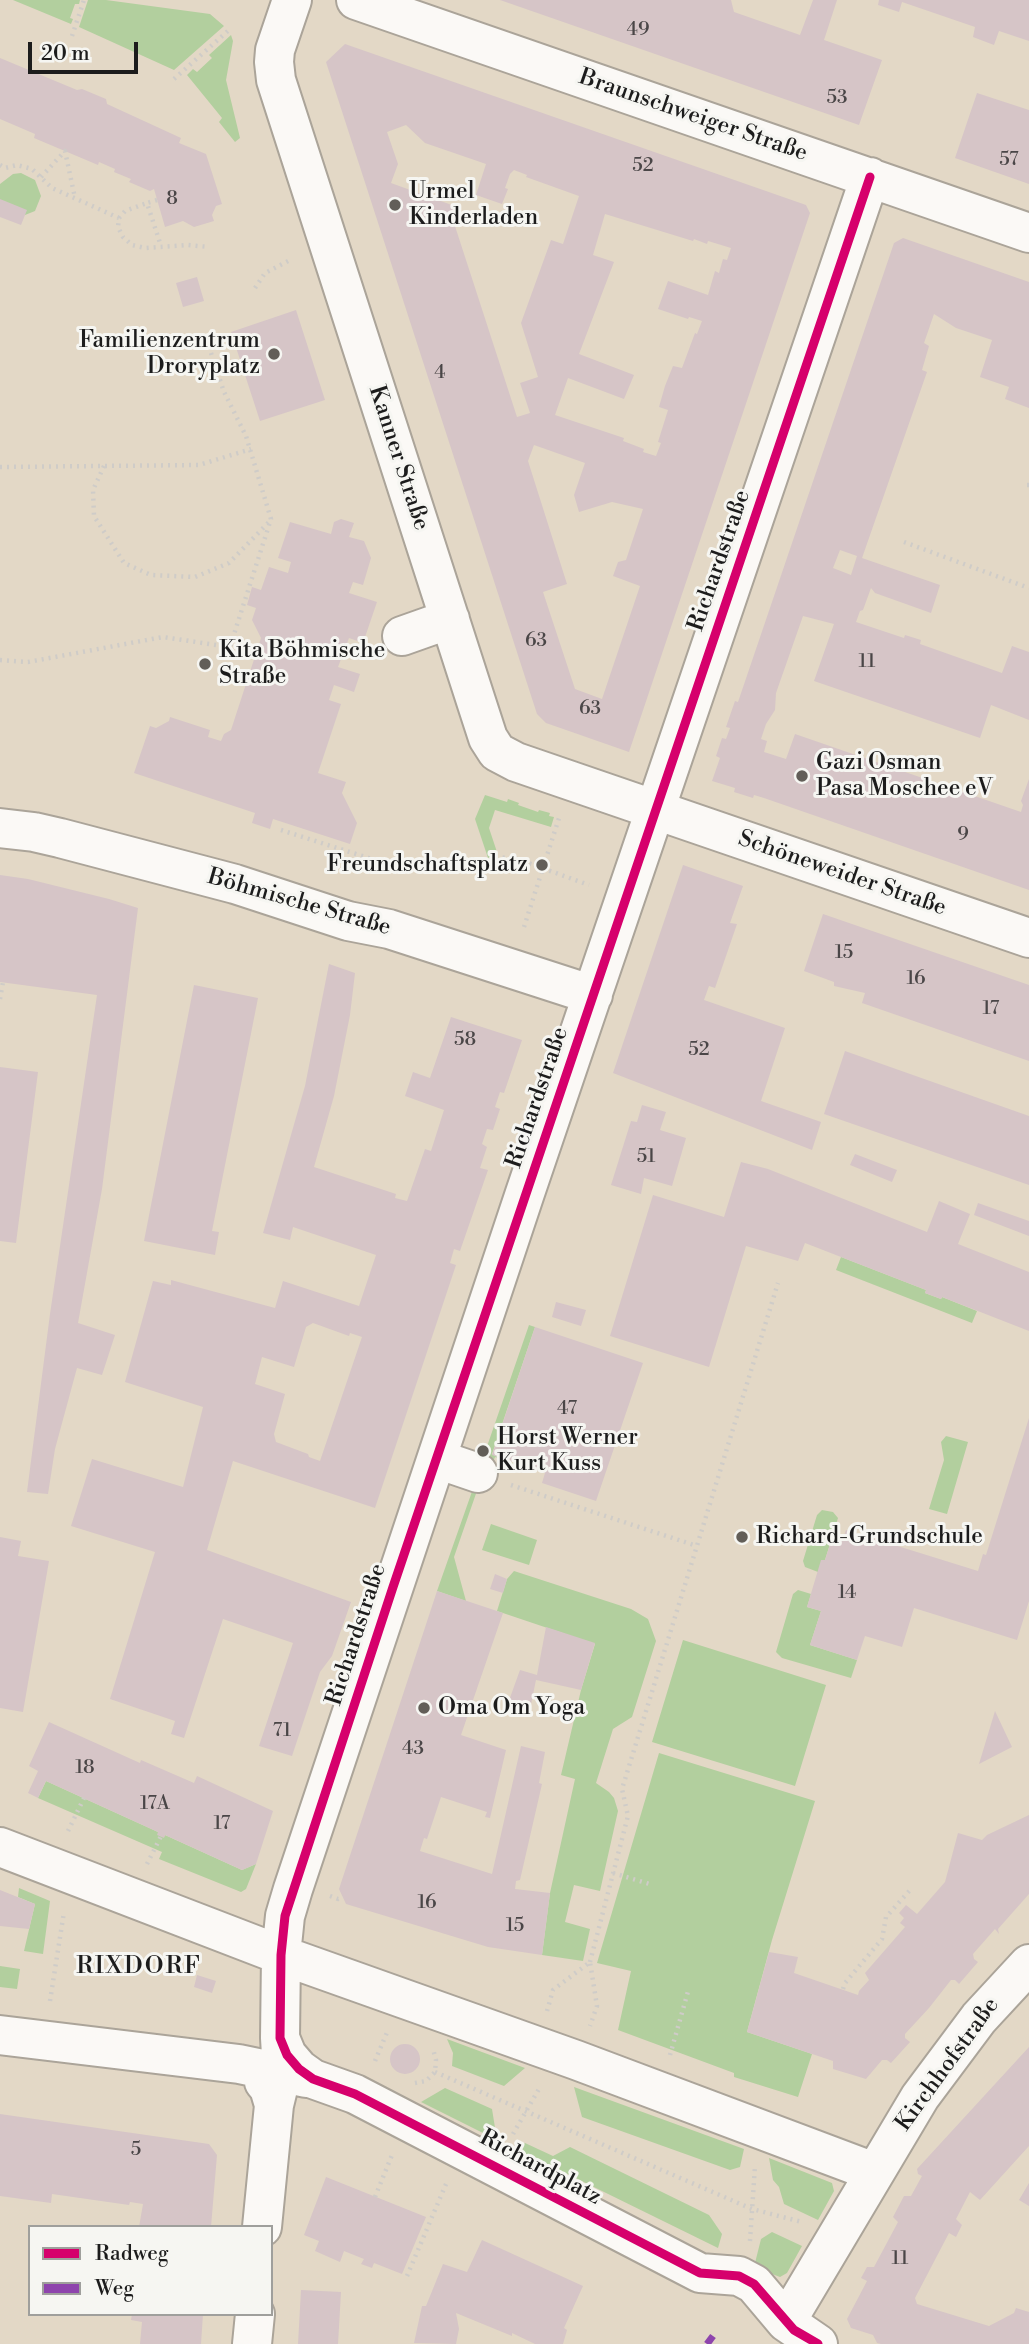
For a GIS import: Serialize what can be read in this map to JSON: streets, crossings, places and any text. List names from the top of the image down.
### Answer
{
  "streets": {
    "street": [
      "Braunschweiger Straße",
      "Kanner Straße",
      "Richardstraße",
      "Schöneweider Straße",
      "Böhmische Straße",
      "Kirchhofstraße",
      "Richardplatz"
    ]
  },
  "crossings": [
    ["Braunschweiger Straße", "Richardstraße"],
    ["Kanner Straße", "Richardstraße"],
    ["Kanner Straße", "Schöneweider Straße"],
    ["Richardstraße", "Schöneweider Straße"],
    ["Richardstraße", "Böhmische Straße"],
    ["Richardstraße", "Richardplatz"]
  ],
  "districts": ["RIXDORF"],
  "places": [
    "Urmel Kinderladen",
    "Familienzentrum Droryplatz",
    "Kita Böhmische Straße",
    "Gazi Osman Pasa Moschee eV",
    "Freundschaftsplatz",
    "Horst Werner Kurt Kuss",
    "Richard-Grundschule",
    "Oma Om Yoga"
  ],
  "house_numbers": [
    "49",
    "53",
    "57",
    "52",
    "8",
    "4",
    "63",
    "11",
    "63",
    "9",
    "15",
    "16",
    "17",
    "58",
    "52",
    "51",
    "47",
    "14",
    "71",
    "43",
    "18",
    "17A",
    "17",
    "16",
    "15",
    "5",
    "11"
  ],
  "legend": ["Radweg", "Weg"],
  "scale_bar": "20 m"
}
